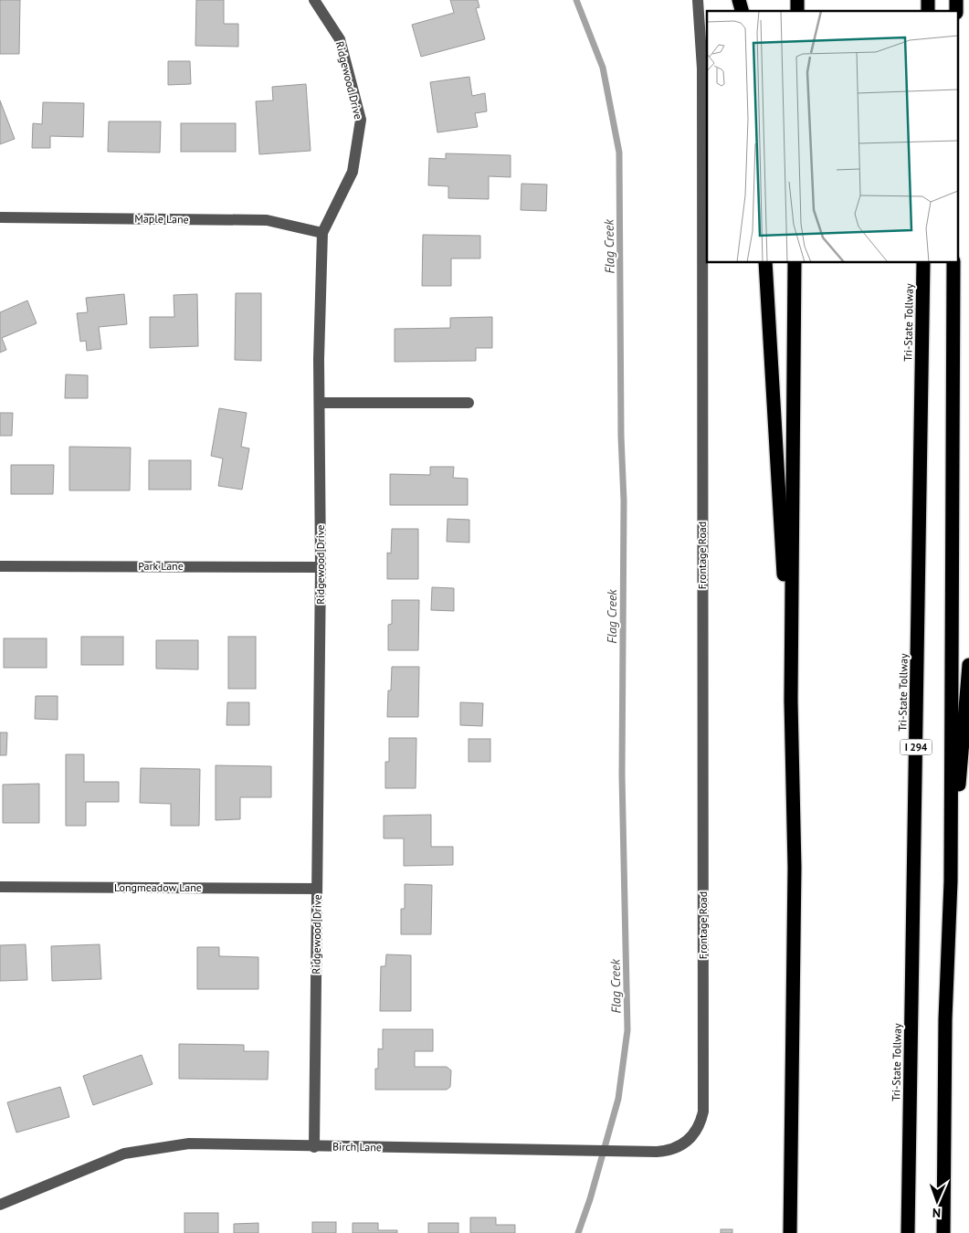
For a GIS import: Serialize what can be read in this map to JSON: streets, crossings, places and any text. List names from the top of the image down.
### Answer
{
  "streets": {
    "highway": ["Tri-State Tollway", "I 294"],
    "street": [
      "Ridgewood Drive",
      "Maple Lane",
      "Frontage Road",
      "Park Lane",
      "Longmeadow Lane",
      "Birch Lane"
    ]
  },
  "crossings": [
    ["Ridgewood Drive", "Maple Lane"],
    ["Ridgewood Drive", "Park Lane"],
    ["Ridgewood Drive", "Longmeadow Lane"],
    ["Ridgewood Drive", "Birch Lane"],
    ["Frontage Road", "Birch Lane"]
  ],
  "water": ["Flag Creek"],
  "north": "bottom"
}
